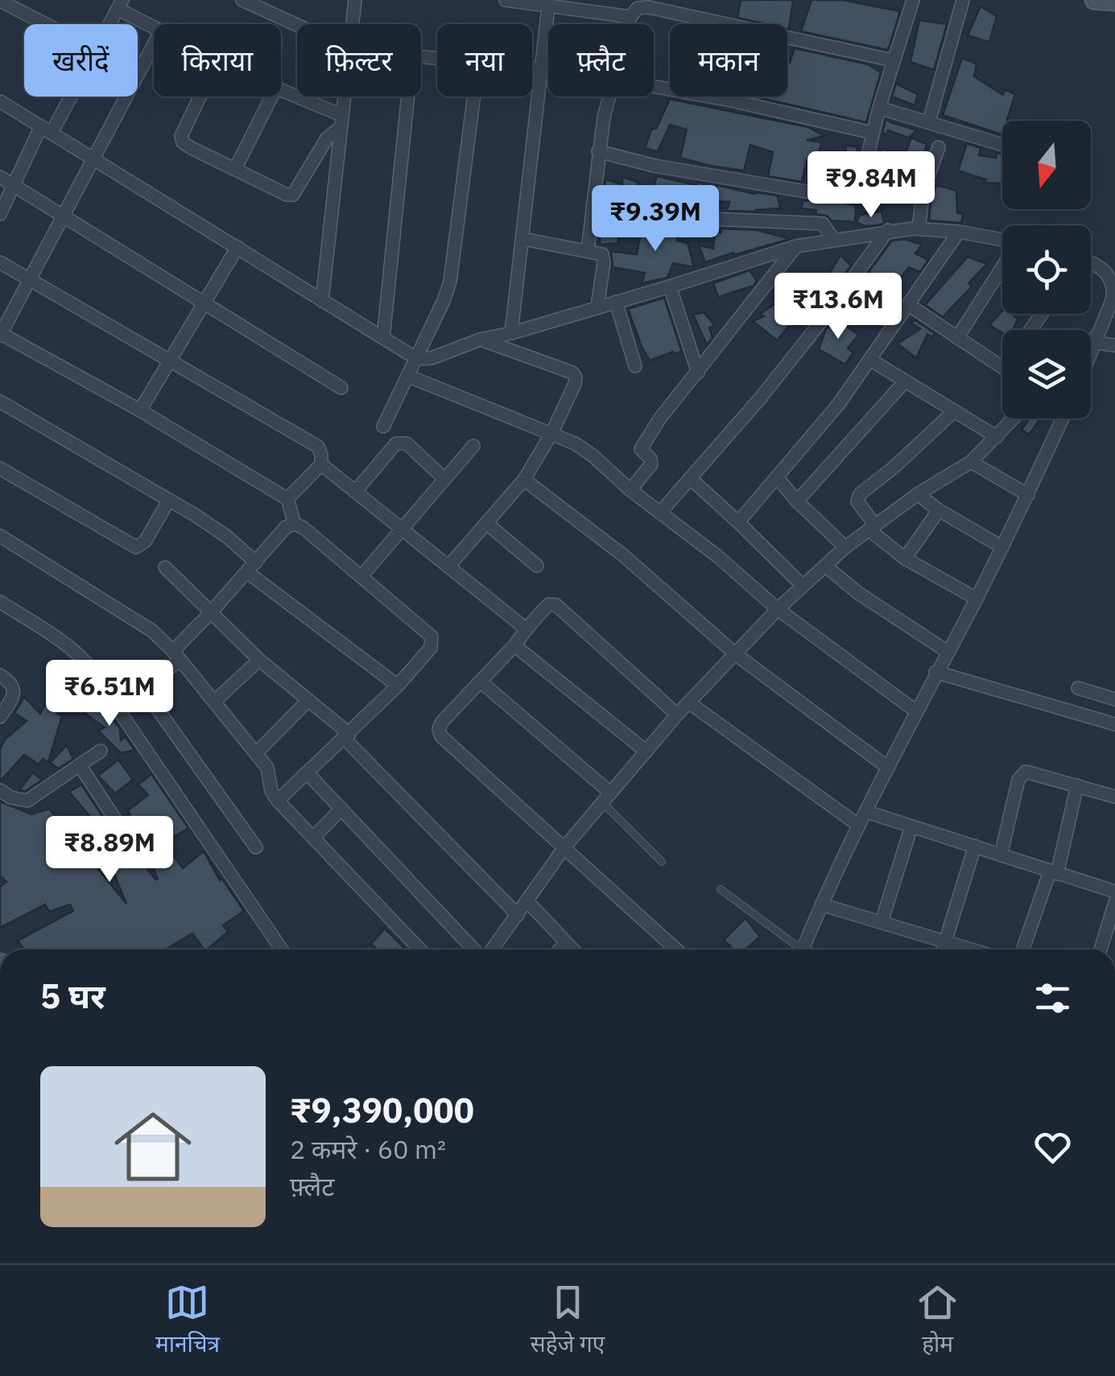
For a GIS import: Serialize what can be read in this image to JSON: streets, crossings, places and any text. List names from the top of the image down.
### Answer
{
  "north": "bottom",
  "page": {
    "chip": [
      "खरीदें",
      "किराया",
      "फ़िल्टर",
      "नया",
      "फ़्लैट",
      "मकान"
    ],
    "price": [
      "₹9.84M",
      "₹9.39M",
      "₹13.6M",
      "₹6.51M",
      "₹8.89M"
    ],
    "heading": "5 घर",
    "list": [
      {
        "name": "₹9,390,000",
        "note": "2 कमरे · 60 m² · फ़्लैट"
      }
    ],
    "tabs": ["मानचित्र", "सहेजे गए", "होम"]
  }
}
